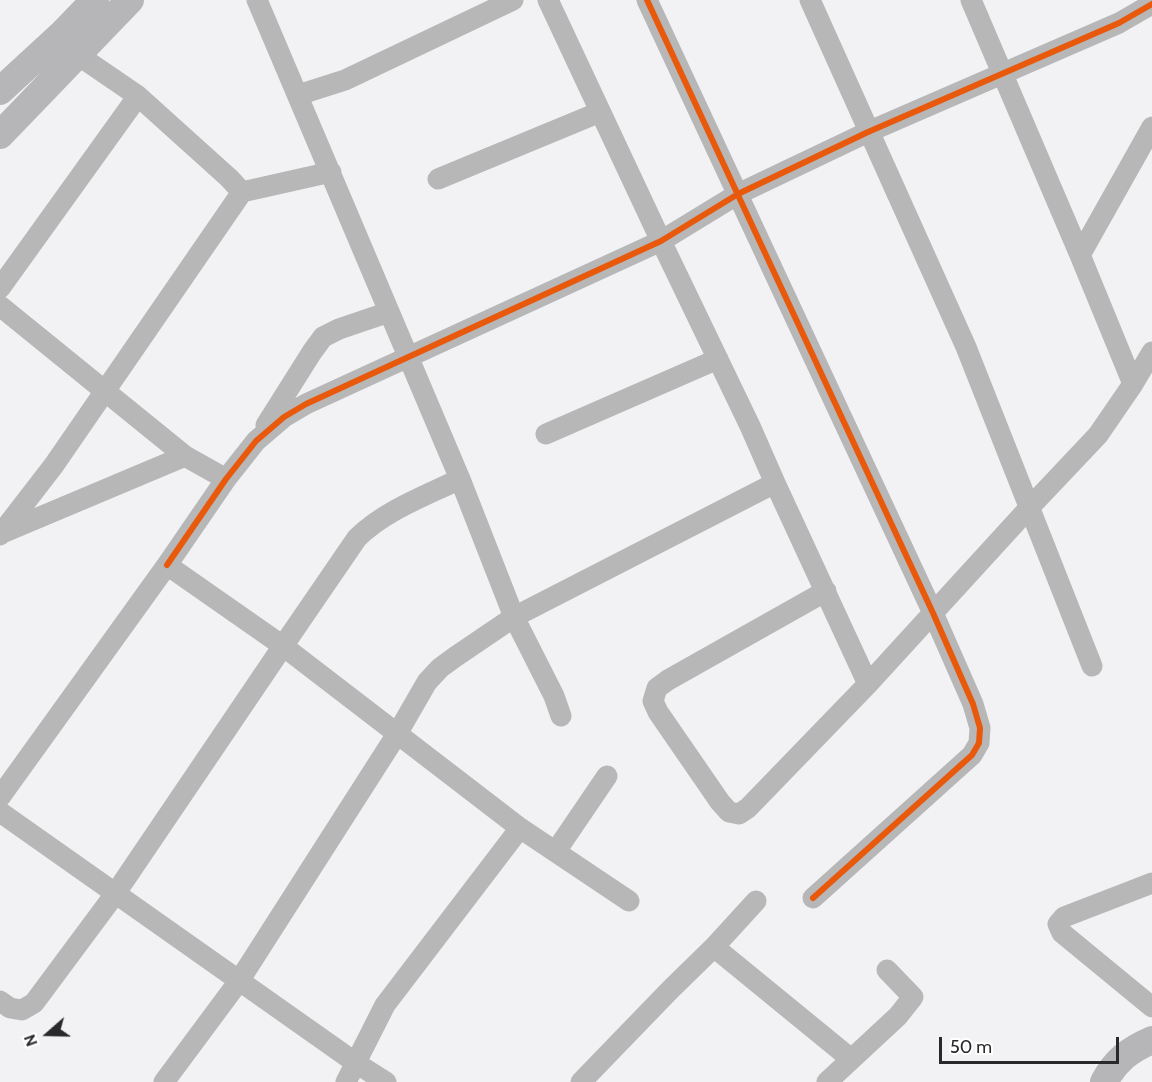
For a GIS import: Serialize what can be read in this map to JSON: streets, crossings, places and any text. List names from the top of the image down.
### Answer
{
  "scale_bar": "50 m",
  "north": "left"
}
